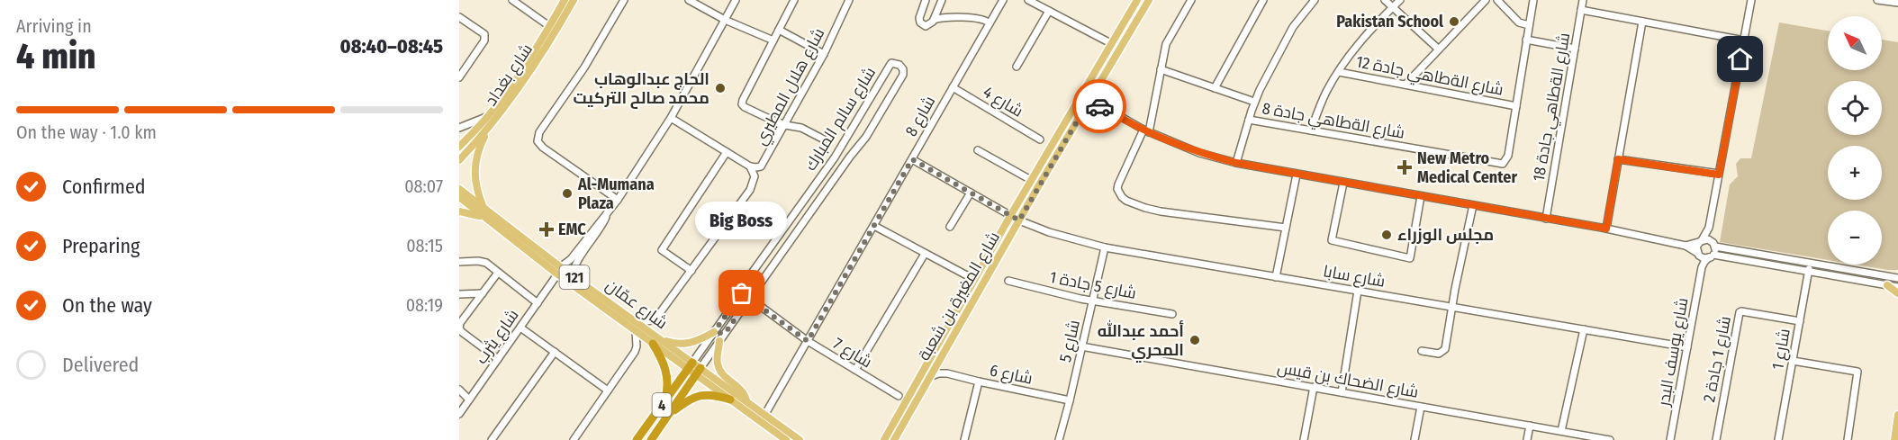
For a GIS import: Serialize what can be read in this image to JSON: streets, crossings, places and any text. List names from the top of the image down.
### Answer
{
  "streets": {
    "highway": ["4"],
    "main road": [
      "شارع بغداد",
      "121",
      "شارع المغيرة بن شعبة",
      "شارع عمّان"
    ],
    "street": [
      "شارع الةطاهي جادة 12",
      "شارع هلال المطيري",
      "شارع 4",
      "شارع الةطاهي جادة 18",
      "شارع 8",
      "شارع سالم المبارك",
      "شارع الةطاهي جادة 8",
      "شارع سابا",
      "شارع 5 جادة 1",
      "شارع يثرب",
      "شارع 5",
      "شارع 1",
      "شارع يوسف البدر",
      "شارع 7",
      "شارع 1 جادة 2",
      "شارع 6",
      "شارع الضحاك بن قيس"
    ]
  },
  "crossings": [
    ["شارع الةطاهي جادة 12", "شارع الةطاهي جادة 8"],
    ["شارع 4", "شارع 8"],
    ["شارع 8", "شارع عمّان"],
    ["شارع 8", "شارع 7"],
    ["شارع سالم المبارك", "شارع عمّان"],
    ["شارع سالم المبارك", "شارع 7"],
    ["شارع سالم المبارك", "4"],
    ["شارع سابا", "شارع المغيرة بن شعبة"],
    ["شارع سابا", "شارع 5"],
    ["شارع سابا", "شارع يوسف البدر"],
    ["شارع 5 جادة 1", "شارع 5"],
    ["شارع المغيرة بن شعبة", "شارع 6"],
    ["شارع عمّان", "شارع يثرب"],
    ["شارع عمّان", "4"],
    ["شارع 5", "شارع 6"],
    ["شارع 5", "شارع الضحاك بن قيس"],
    ["شارع 1", "شارع 1 جادة 2"]
  ],
  "places": {
    "other": [
      "Pakistan School",
      "الحاج عبدالوهاب محمد صالح التركيت",
      "Al-Mumana Plaza",
      "مجلس الوزراء",
      "Big Boss",
      "أحمد عبدالله المحري"
    ],
    "health": ["New Metro Medical Center", "EMC"]
  },
  "north": "top left",
  "page": {
    "heading": ["4 min", "Arriving in", "08:40–08:45"],
    "map_buttons": ["+", "−"],
    "bar": "On the way · 1.0 km",
    "list": [
      ["Confirmed", "08:07"],
      ["Preparing", "08:15"],
      ["On the way", "08:19"],
      "Delivered"
    ],
    "bubble": "Big Boss"
  }
}
